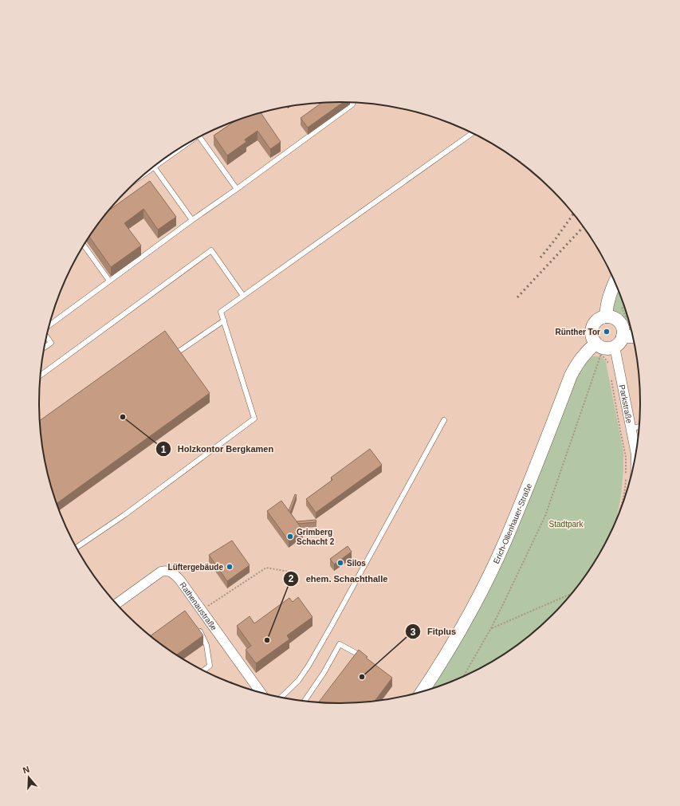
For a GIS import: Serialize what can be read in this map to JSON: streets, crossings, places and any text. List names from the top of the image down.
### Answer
{
  "streets": {
    "street": ["Parkstraße", "Erich-Ollenhauer-Straße", "Rathenaustraße"]
  },
  "crossings": [
    ["Parkstraße", "Erich-Ollenhauer-Straße"]
  ],
  "parks": ["Stadtpark"],
  "places": [
    "Rünther Tor",
    "Holzkontor Bergkamen",
    "Grimberg Schacht 2",
    "Silos",
    "Lüftergebäude",
    "ehem. Schachthalle",
    "Fitplus"
  ],
  "north": "top"
}
